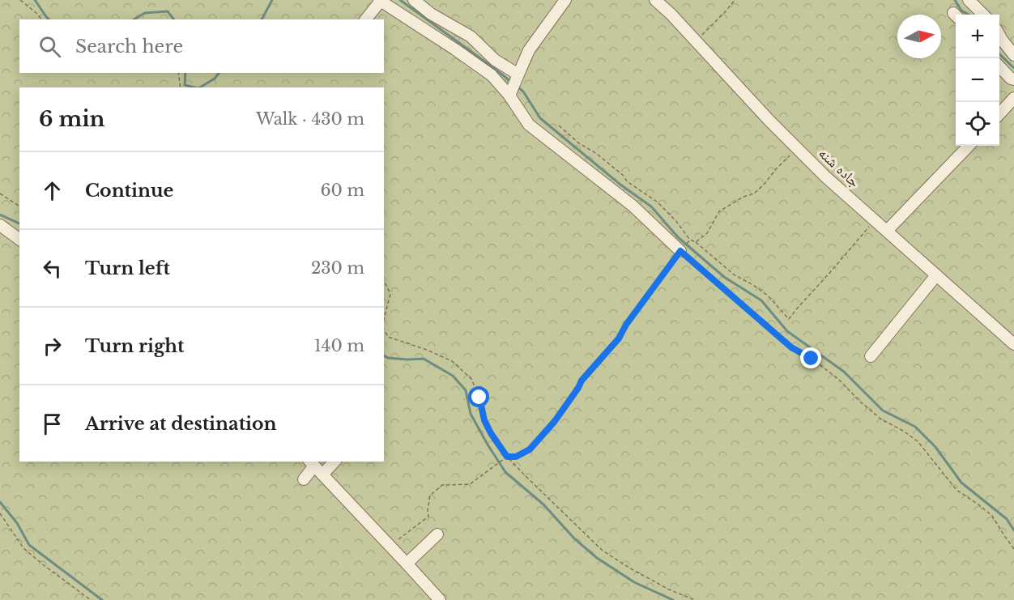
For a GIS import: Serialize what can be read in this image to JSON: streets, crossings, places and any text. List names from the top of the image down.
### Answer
{
  "streets": {
    "street": ["جاده شنه"]
  },
  "north": "right",
  "page": {
    "map_buttons": ["+", "−"],
    "search": "Search here",
    "heading": ["6 min", "Walk · 430 m"],
    "list": [
      ["Continue", "60 m"],
      ["Turn left", "230 m"],
      ["Turn right", "140 m"],
      "Arrive at destination"
    ]
  }
}
